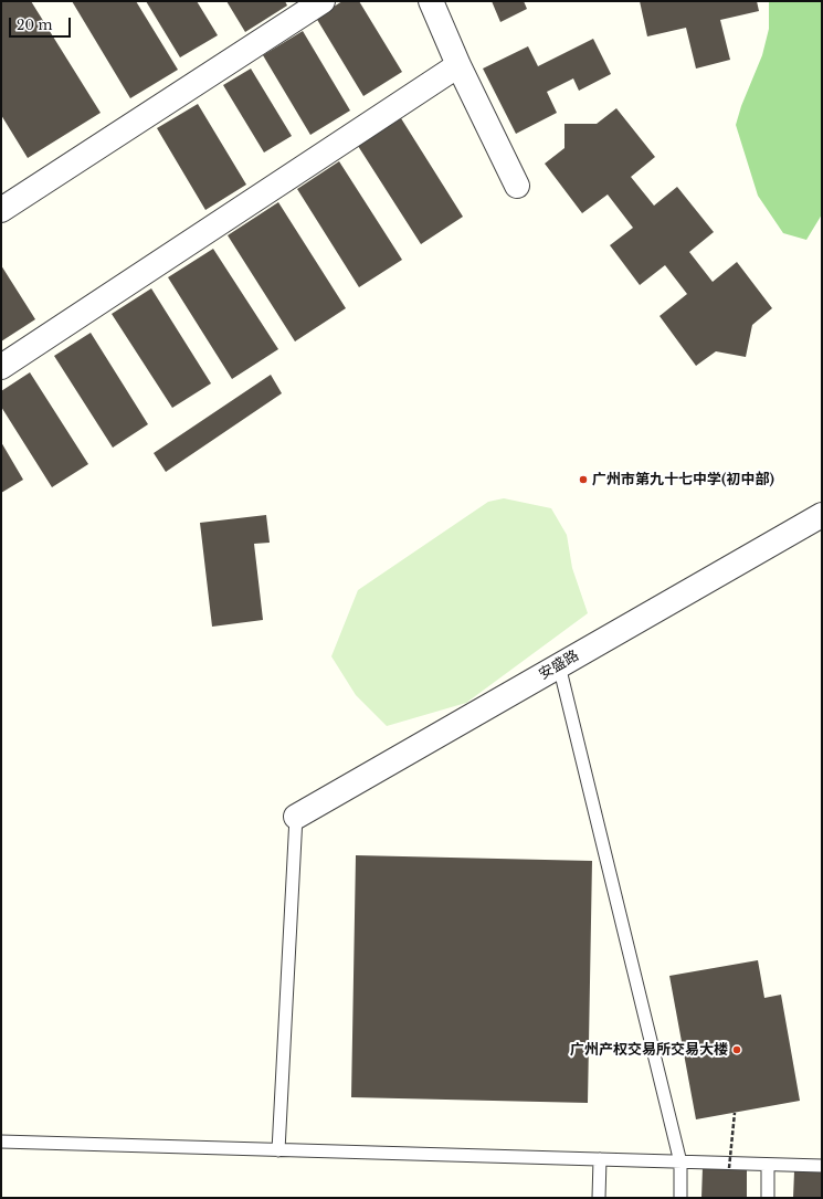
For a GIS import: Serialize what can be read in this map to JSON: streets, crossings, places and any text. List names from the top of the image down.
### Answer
{
  "streets": {
    "street": ["安盛路"]
  },
  "places": ["广州市第九十七中学(初中部)", "广州产权交易所交易大楼"],
  "scale_bar": "20 m"
}
